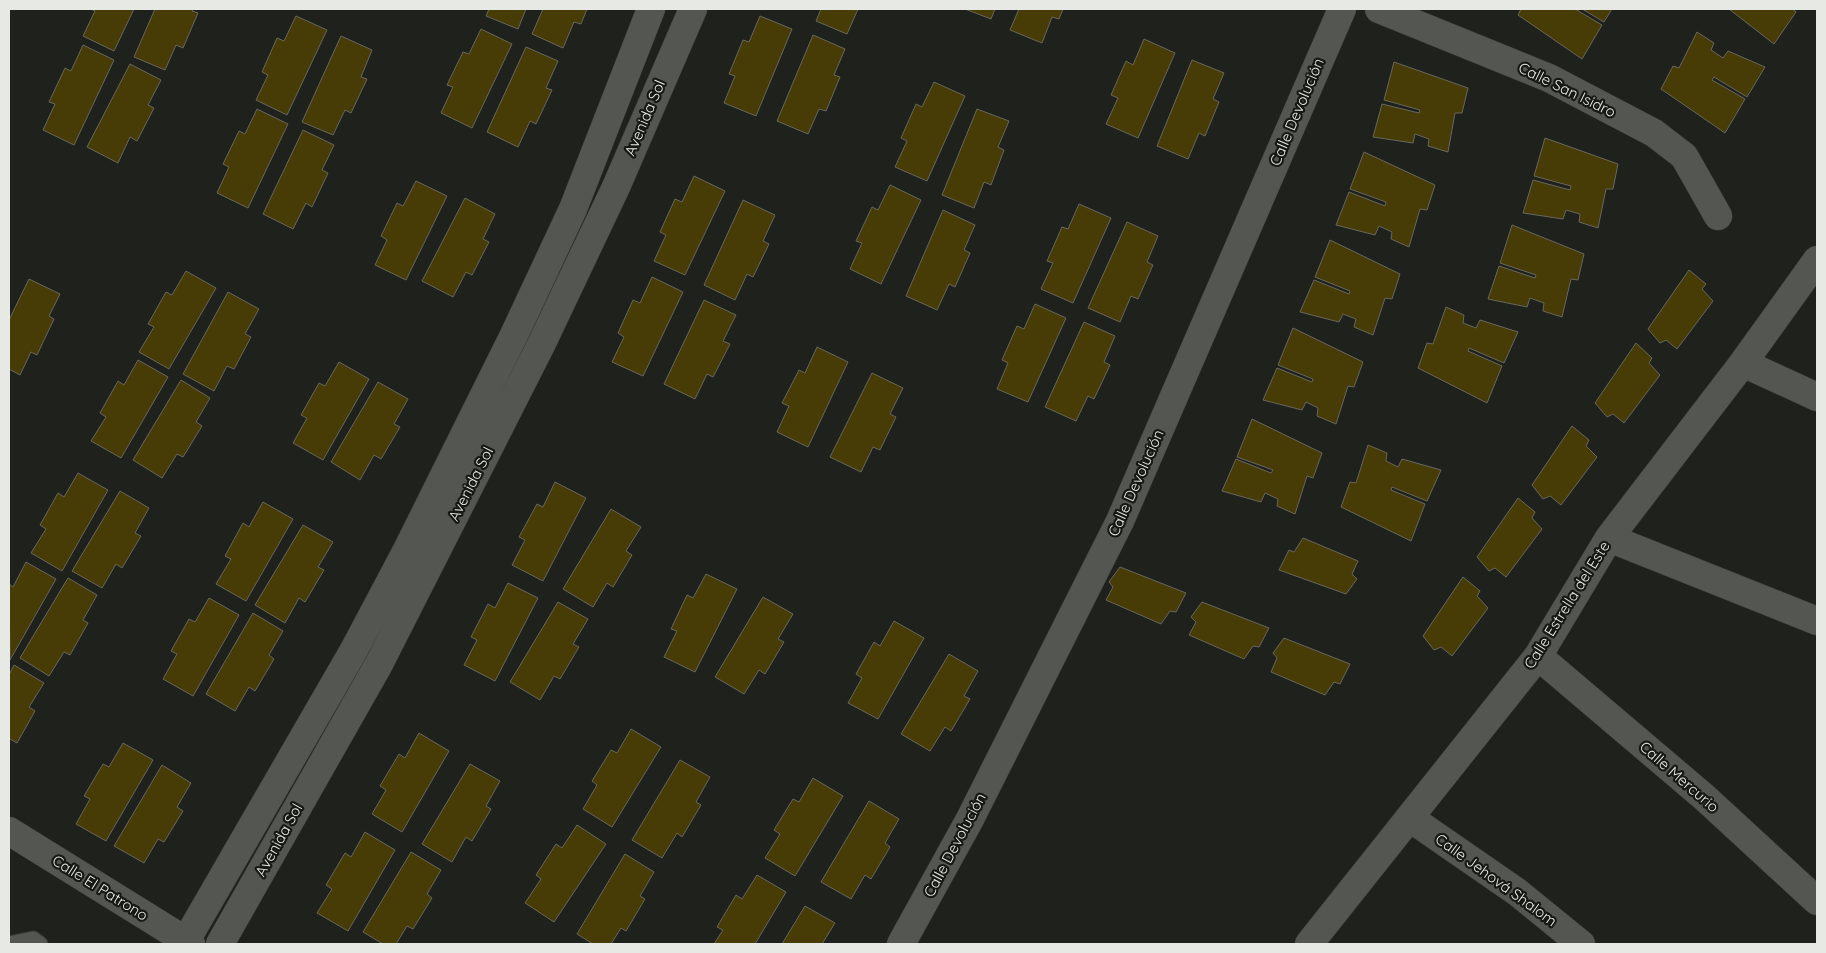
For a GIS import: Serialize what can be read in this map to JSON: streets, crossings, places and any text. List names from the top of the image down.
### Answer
{
  "streets": {
    "street": [
      "Calle San Isidro",
      "Calle Devolución",
      "Avenida Sol",
      "Calle Estrella del Este",
      "Calle Mercurio",
      "Calle Jehová Shalom",
      "Calle El Patrono"
    ]
  },
  "crossings": [
    ["Avenida Sol", "Calle El Patrono"],
    ["Calle Estrella del Este", "Calle Mercurio"],
    ["Calle Estrella del Este", "Calle Jehová Shalom"]
  ]
}
